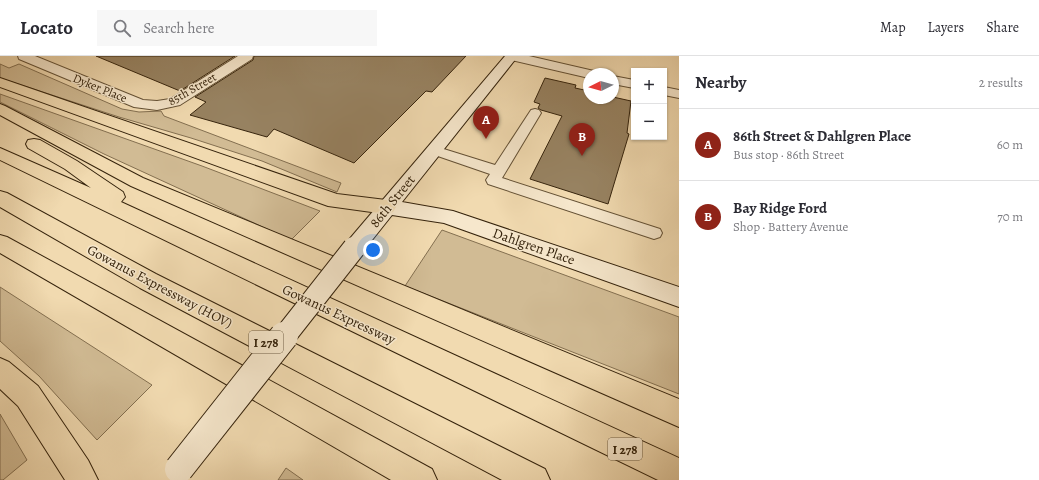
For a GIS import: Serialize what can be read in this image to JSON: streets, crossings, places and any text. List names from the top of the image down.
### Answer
{
  "streets": {
    "highway": ["Gowanus Expressway (HOV)", "Gowanus Expressway", "I 278"],
    "main road": [
      "Dyker Place",
      "85th Street",
      "86th Street",
      "Dahlgren Place"
    ]
  },
  "crossings": [
    ["Dyker Place", "85th Street"],
    ["86th Street", "Dahlgren Place"]
  ],
  "north": "left",
  "page": {
    "header": "Locato",
    "search": "Search here",
    "nav": ["Map", "Layers", "Share"],
    "heading": ["Nearby", "2 results"],
    "map_buttons": ["+", "−"],
    "pins": ["A", "B"],
    "list": [
      {
        "mark": "A",
        "name": "86th Street & Dahlgren Place",
        "note": "Bus stop · 86th Street",
        "value": "60 m"
      },
      {
        "mark": "B",
        "name": "Bay Ridge Ford",
        "note": "Shop · Battery Avenue",
        "value": "70 m"
      }
    ]
  }
}
